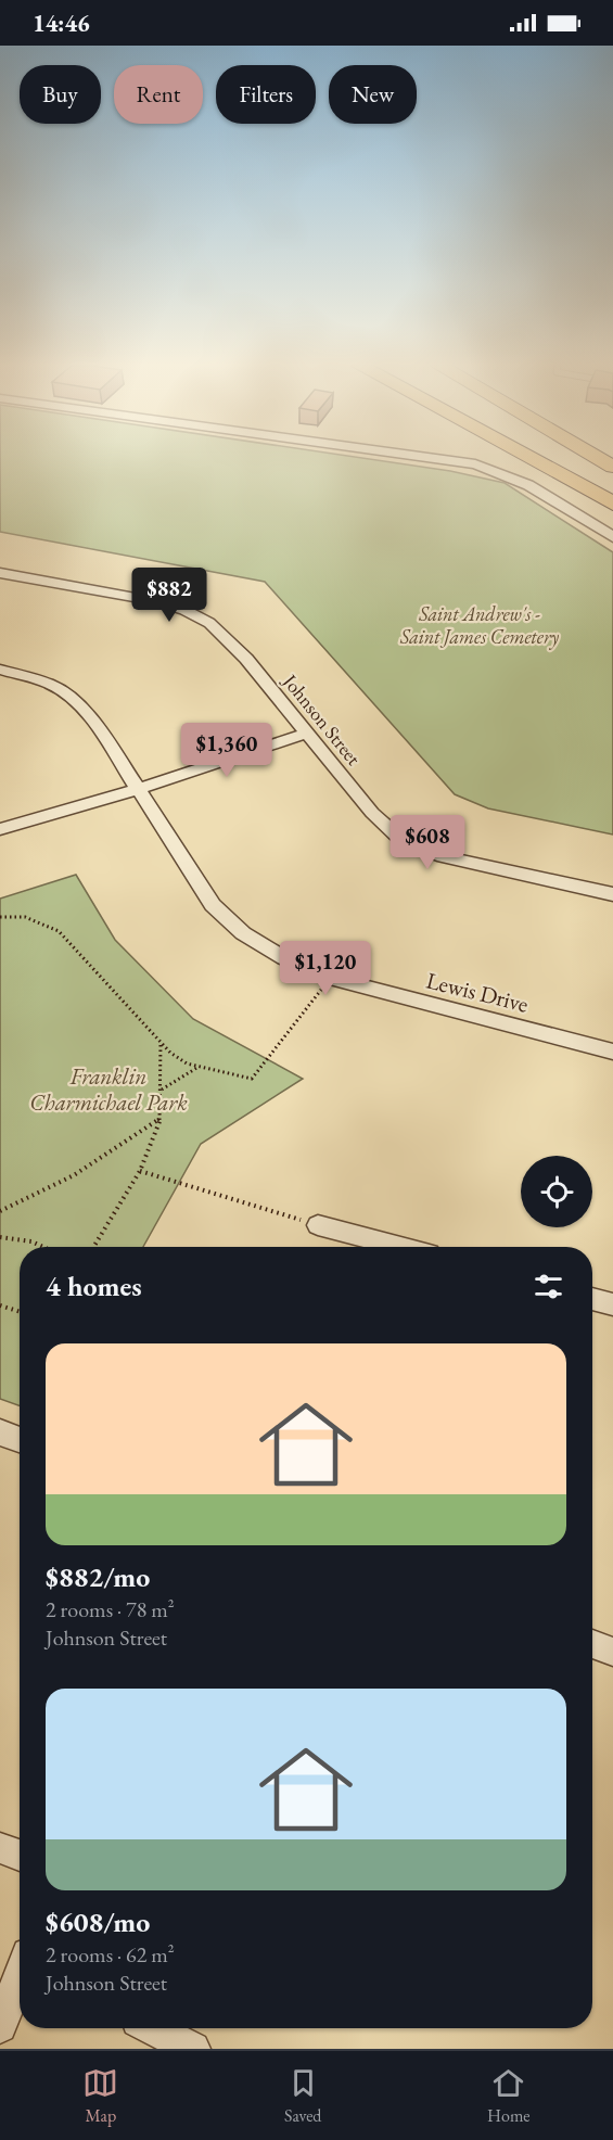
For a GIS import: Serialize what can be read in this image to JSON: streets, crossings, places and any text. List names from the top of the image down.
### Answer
{
  "streets": {
    "street": ["Johnson Street", "Lewis Drive"]
  },
  "parks": ["Saint Andrew's - Saint James Cemetery", "Franklin Charmichael Park"],
  "page": {
    "status": "14:46",
    "chip": [
      "Buy",
      "Rent",
      "Filters",
      "New"
    ],
    "price": [
      "$882",
      "$1,360",
      "$608",
      "$1,120"
    ],
    "heading": "4 homes",
    "list": [
      {
        "name": "$882/mo",
        "note": "2 rooms · 78 m² · Johnson Street"
      },
      {
        "name": "$608/mo",
        "note": "2 rooms · 62 m² · Johnson Street"
      }
    ],
    "tabs": ["Map", "Saved", "Home"]
  }
}
